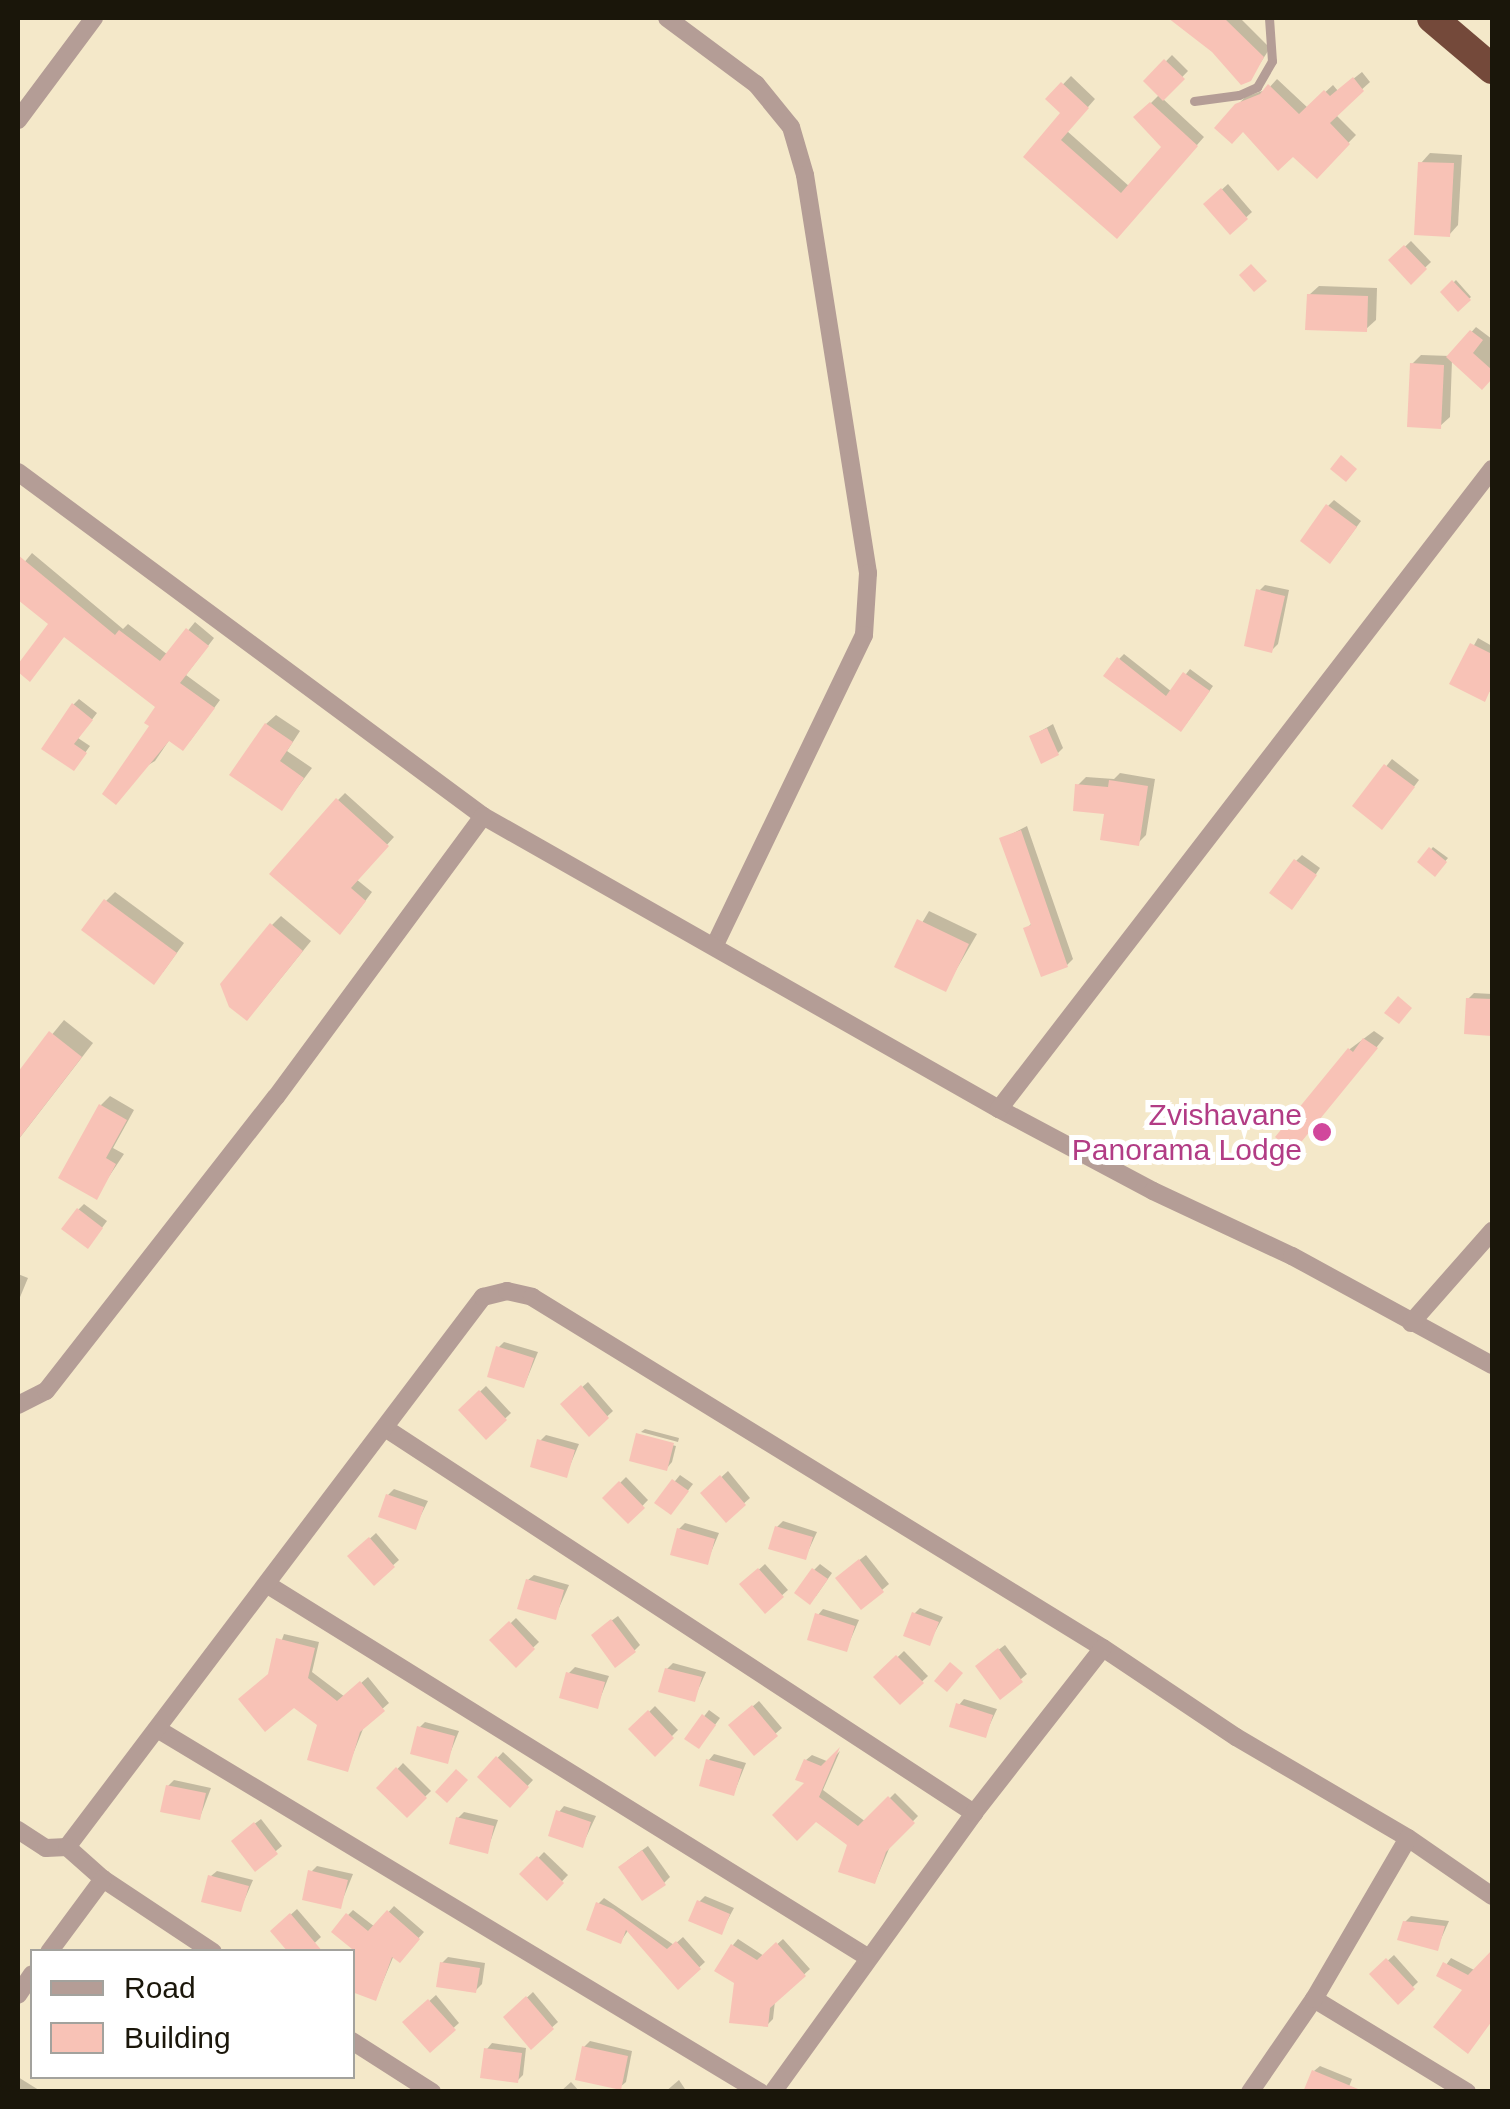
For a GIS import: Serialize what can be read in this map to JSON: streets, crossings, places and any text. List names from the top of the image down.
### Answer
{
  "places": ["Zvishavane Panorama Lodge"],
  "legend": ["Road", "Building"]
}
